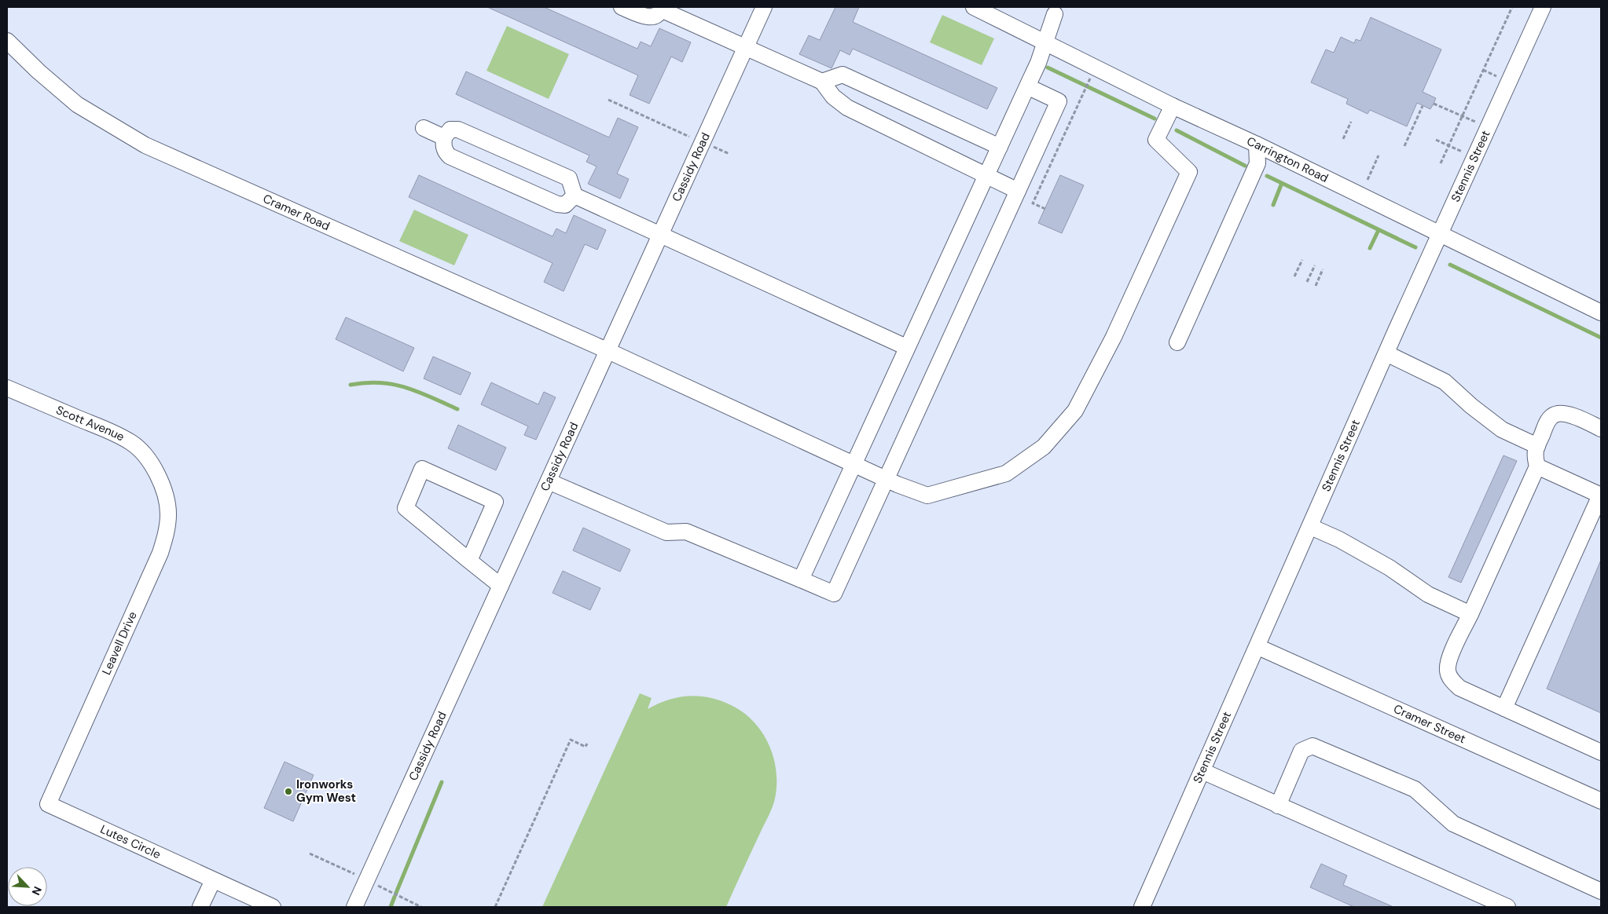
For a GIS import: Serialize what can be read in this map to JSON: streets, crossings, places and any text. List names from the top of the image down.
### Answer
{
  "streets": {
    "street": [
      "Carrington Road",
      "Stennis Street",
      "Cassidy Road",
      "Cramer Road",
      "Scott Avenue",
      "Leavell Drive",
      "Cramer Street",
      "Lutes Circle"
    ]
  },
  "crossings": [
    ["Carrington Road", "Stennis Street"],
    ["Carrington Road", "Cramer Road"],
    ["Stennis Street", "Cramer Street"],
    ["Cassidy Road", "Cramer Road"],
    ["Scott Avenue", "Leavell Drive"],
    ["Leavell Drive", "Lutes Circle"]
  ],
  "places": ["Ironworks Gym West"],
  "north": "bottom right"
}
